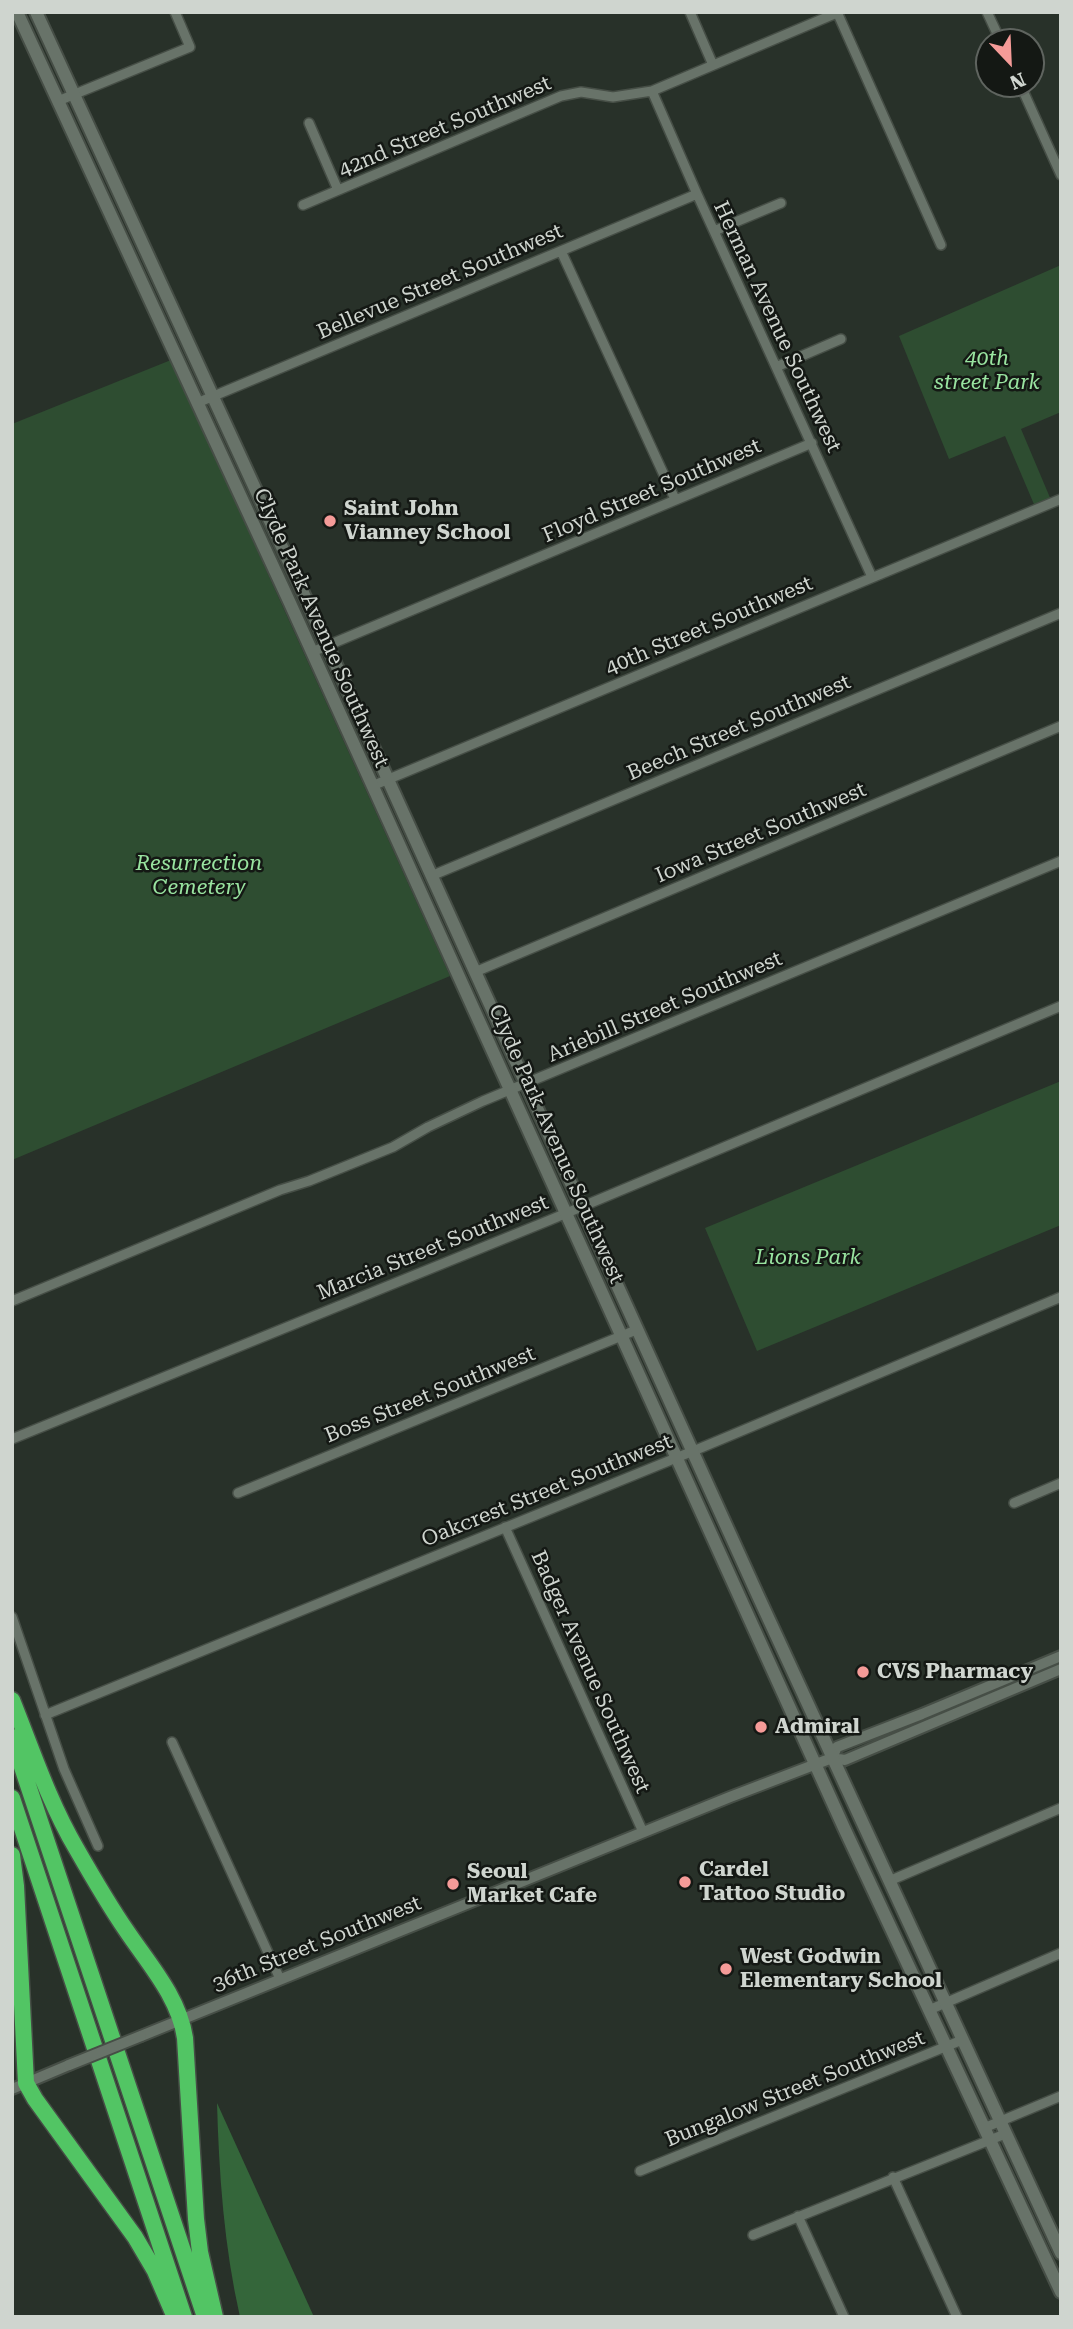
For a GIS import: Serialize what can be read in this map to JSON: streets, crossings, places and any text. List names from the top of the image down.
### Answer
{
  "streets": {
    "main road": ["Clyde Park Avenue Southwest"],
    "street": [
      "42nd Street Southwest",
      "Bellevue Street Southwest",
      "Herman Avenue Southwest",
      "Floyd Street Southwest",
      "40th Street Southwest",
      "Beech Street Southwest",
      "Iowa Street Southwest",
      "Ariebill Street Southwest",
      "Marcia Street Southwest",
      "Boss Street Southwest",
      "Oakcrest Street Southwest",
      "Badger Avenue Southwest",
      "36th Street Southwest",
      "Bungalow Street Southwest"
    ]
  },
  "crossings": [
    ["42nd Street Southwest", "Herman Avenue Southwest"],
    ["Bellevue Street Southwest", "Herman Avenue Southwest"],
    ["Bellevue Street Southwest", "Clyde Park Avenue Southwest"],
    ["Herman Avenue Southwest", "Floyd Street Southwest"],
    ["Herman Avenue Southwest", "40th Street Southwest"],
    ["Floyd Street Southwest", "Clyde Park Avenue Southwest"],
    ["40th Street Southwest", "Clyde Park Avenue Southwest"],
    ["Clyde Park Avenue Southwest", "Beech Street Southwest"],
    ["Clyde Park Avenue Southwest", "Iowa Street Southwest"],
    ["Clyde Park Avenue Southwest", "Ariebill Street Southwest"],
    ["Clyde Park Avenue Southwest", "Marcia Street Southwest"],
    ["Clyde Park Avenue Southwest", "Boss Street Southwest"],
    ["Clyde Park Avenue Southwest", "Oakcrest Street Southwest"],
    ["Clyde Park Avenue Southwest", "36th Street Southwest"],
    ["Clyde Park Avenue Southwest", "Bungalow Street Southwest"],
    ["Oakcrest Street Southwest", "Badger Avenue Southwest"],
    ["Badger Avenue Southwest", "36th Street Southwest"]
  ],
  "parks": ["40th street Park", "Resurrection Cemetery", "Lions Park"],
  "places": [
    "Saint John Vianney School",
    "CVS Pharmacy",
    "Admiral",
    "Cardel Tattoo Studio",
    "Seoul Market Cafe",
    "West Godwin Elementary School"
  ],
  "north": "bottom right"
}
